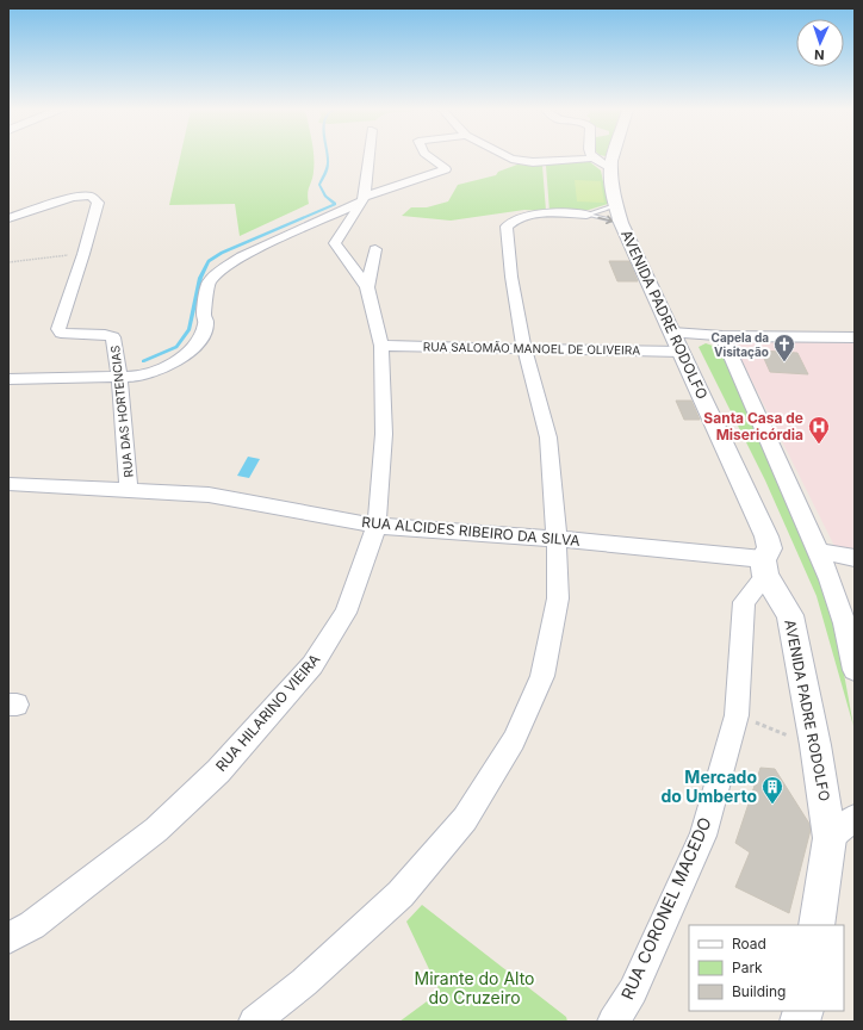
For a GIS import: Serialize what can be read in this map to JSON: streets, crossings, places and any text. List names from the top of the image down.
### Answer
{
  "streets": {
    "street": [
      "AVENIDA PADRE RODOLFO",
      "RUA SALOMÃO MANOEL DE OLIVEIRA",
      "RUA DAS HORTENCIAS",
      "RUA ALCIDES RIBEIRO DA SILVA",
      "RUA HILARINO VIEIRA",
      "RUA CORONEL MACEDO"
    ]
  },
  "crossings": [
    ["AVENIDA PADRE RODOLFO", "RUA SALOMÃO MANOEL DE OLIVEIRA"],
    ["AVENIDA PADRE RODOLFO", "RUA ALCIDES RIBEIRO DA SILVA"],
    ["AVENIDA PADRE RODOLFO", "RUA CORONEL MACEDO"],
    ["RUA SALOMÃO MANOEL DE OLIVEIRA", "RUA HILARINO VIEIRA"],
    ["RUA DAS HORTENCIAS", "RUA ALCIDES RIBEIRO DA SILVA"],
    ["RUA ALCIDES RIBEIRO DA SILVA", "RUA HILARINO VIEIRA"],
    ["RUA ALCIDES RIBEIRO DA SILVA", "RUA CORONEL MACEDO"]
  ],
  "parks": ["Mirante do Alto do Cruzeiro"],
  "places": {
    "church": ["Capela da Visitação"],
    "hospital": ["Santa Casa de Misericórdia"],
    "building": ["Mercado do Umberto"]
  },
  "legend": ["Road", "Park", "Building"],
  "north": "bottom"
}
